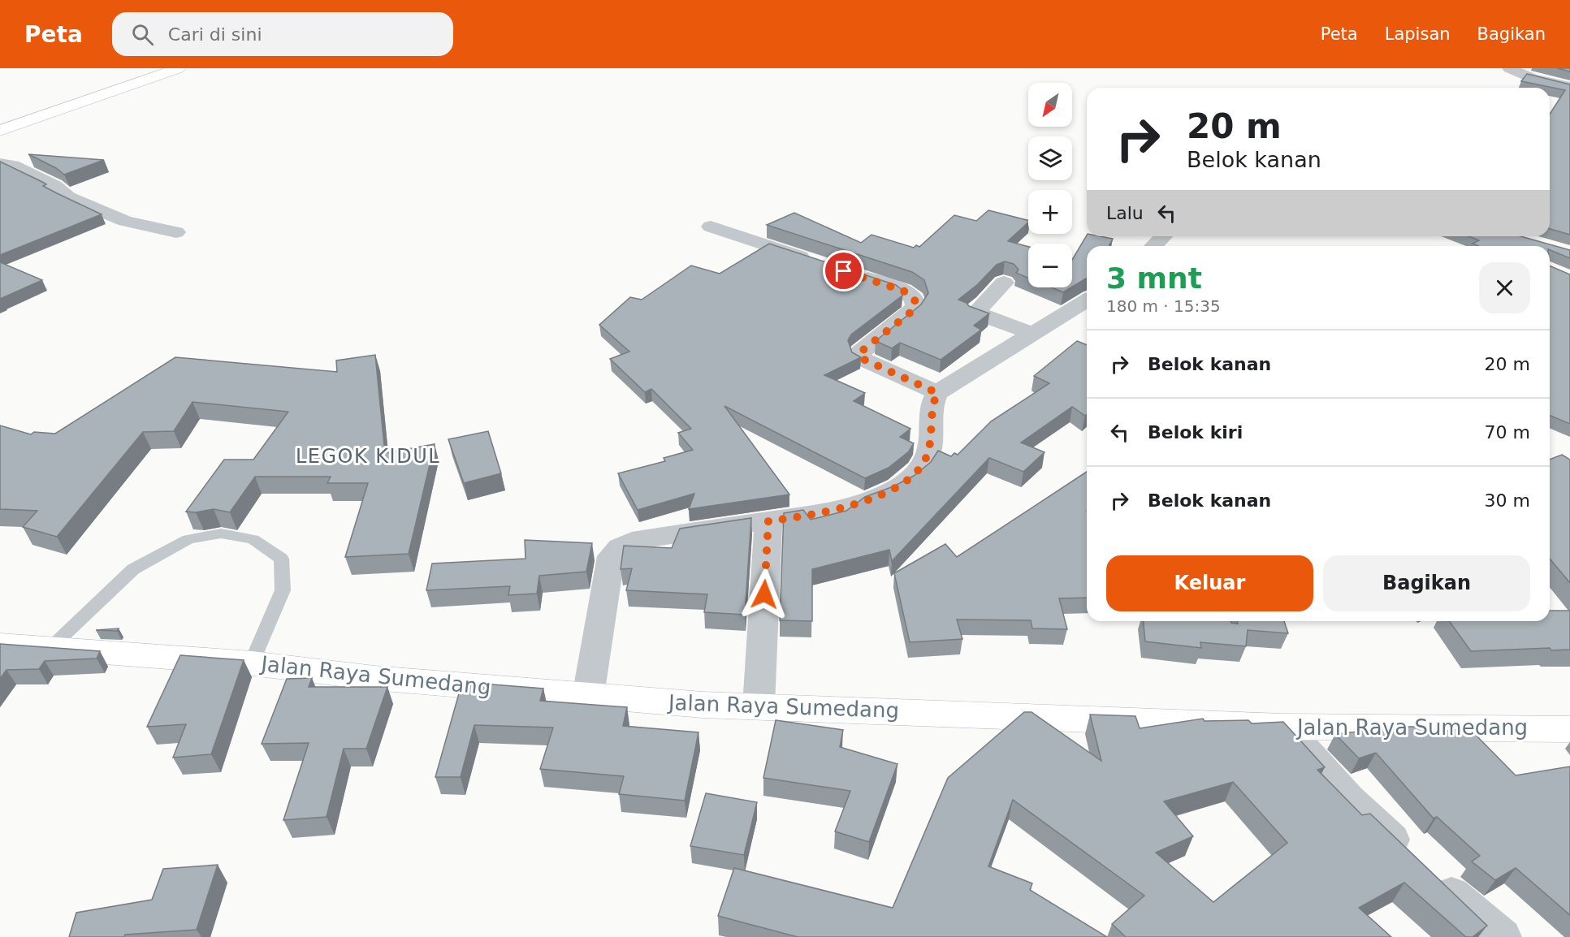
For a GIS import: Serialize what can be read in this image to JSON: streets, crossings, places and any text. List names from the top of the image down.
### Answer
{
  "streets": {
    "main road": ["Jalan Raya Sumedang"]
  },
  "districts": ["LEGOK KIDUL"],
  "north": "bottom left",
  "page": {
    "header": "Peta",
    "search": "Cari di sini",
    "nav": ["Peta", "Lapisan", "Bagikan"],
    "map_buttons": ["+", "−"],
    "turn": ["20 m", "Belok kanan"],
    "then": "Lalu",
    "heading": ["3 mnt", "180 m · 15:35"],
    "list": [
      {
        "name": "Belok kanan",
        "value": "20 m"
      },
      {
        "name": "Belok kiri",
        "value": "70 m"
      },
      {
        "name": "Belok kanan",
        "value": "30 m"
      }
    ],
    "buttons": ["Keluar", "Bagikan"]
  }
}
